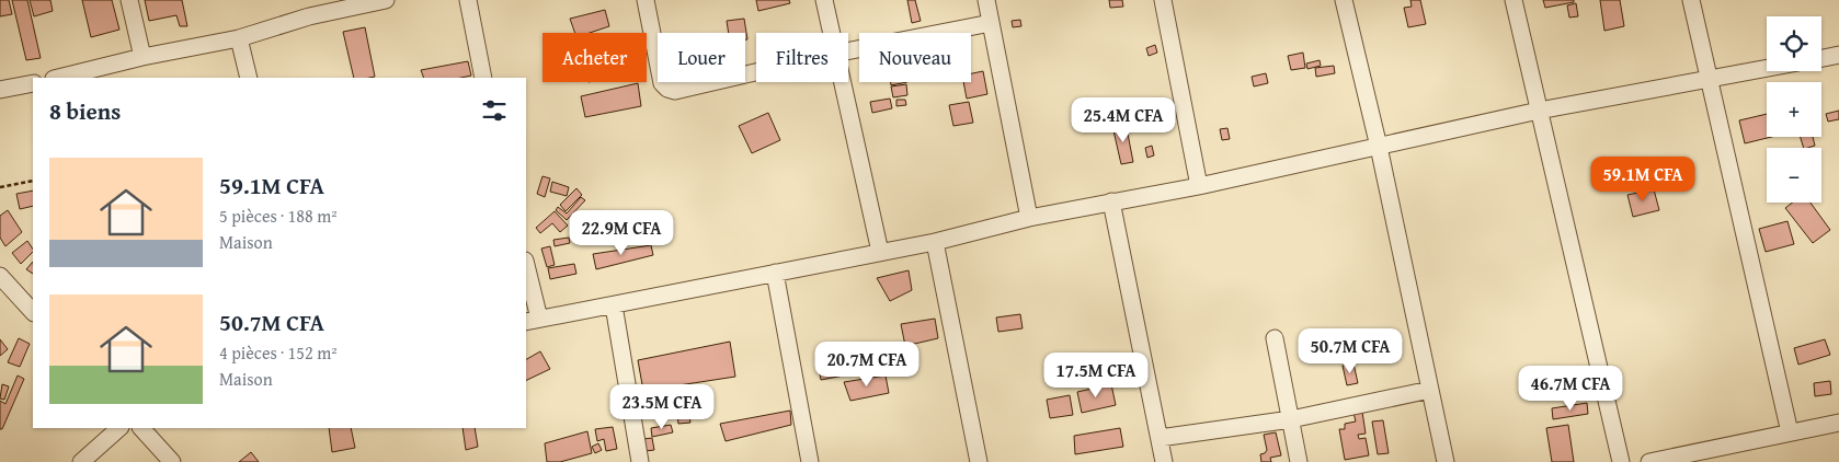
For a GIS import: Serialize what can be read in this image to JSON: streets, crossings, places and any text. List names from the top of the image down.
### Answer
{
  "page": {
    "map_buttons": ["+", "−"],
    "chip": [
      "Acheter",
      "Louer",
      "Filtres",
      "Nouveau"
    ],
    "heading": "8 biens",
    "price": [
      "25.4M CFA",
      "59.1M CFA",
      "22.9M CFA",
      "50.7M CFA",
      "20.7M CFA",
      "17.5M CFA",
      "46.7M CFA",
      "23.5M CFA"
    ],
    "list": [
      {
        "name": "59.1M CFA",
        "note": "5 pièces · 188 m² · Maison"
      },
      {
        "name": "50.7M CFA",
        "note": "4 pièces · 152 m² · Maison"
      }
    ]
  }
}
